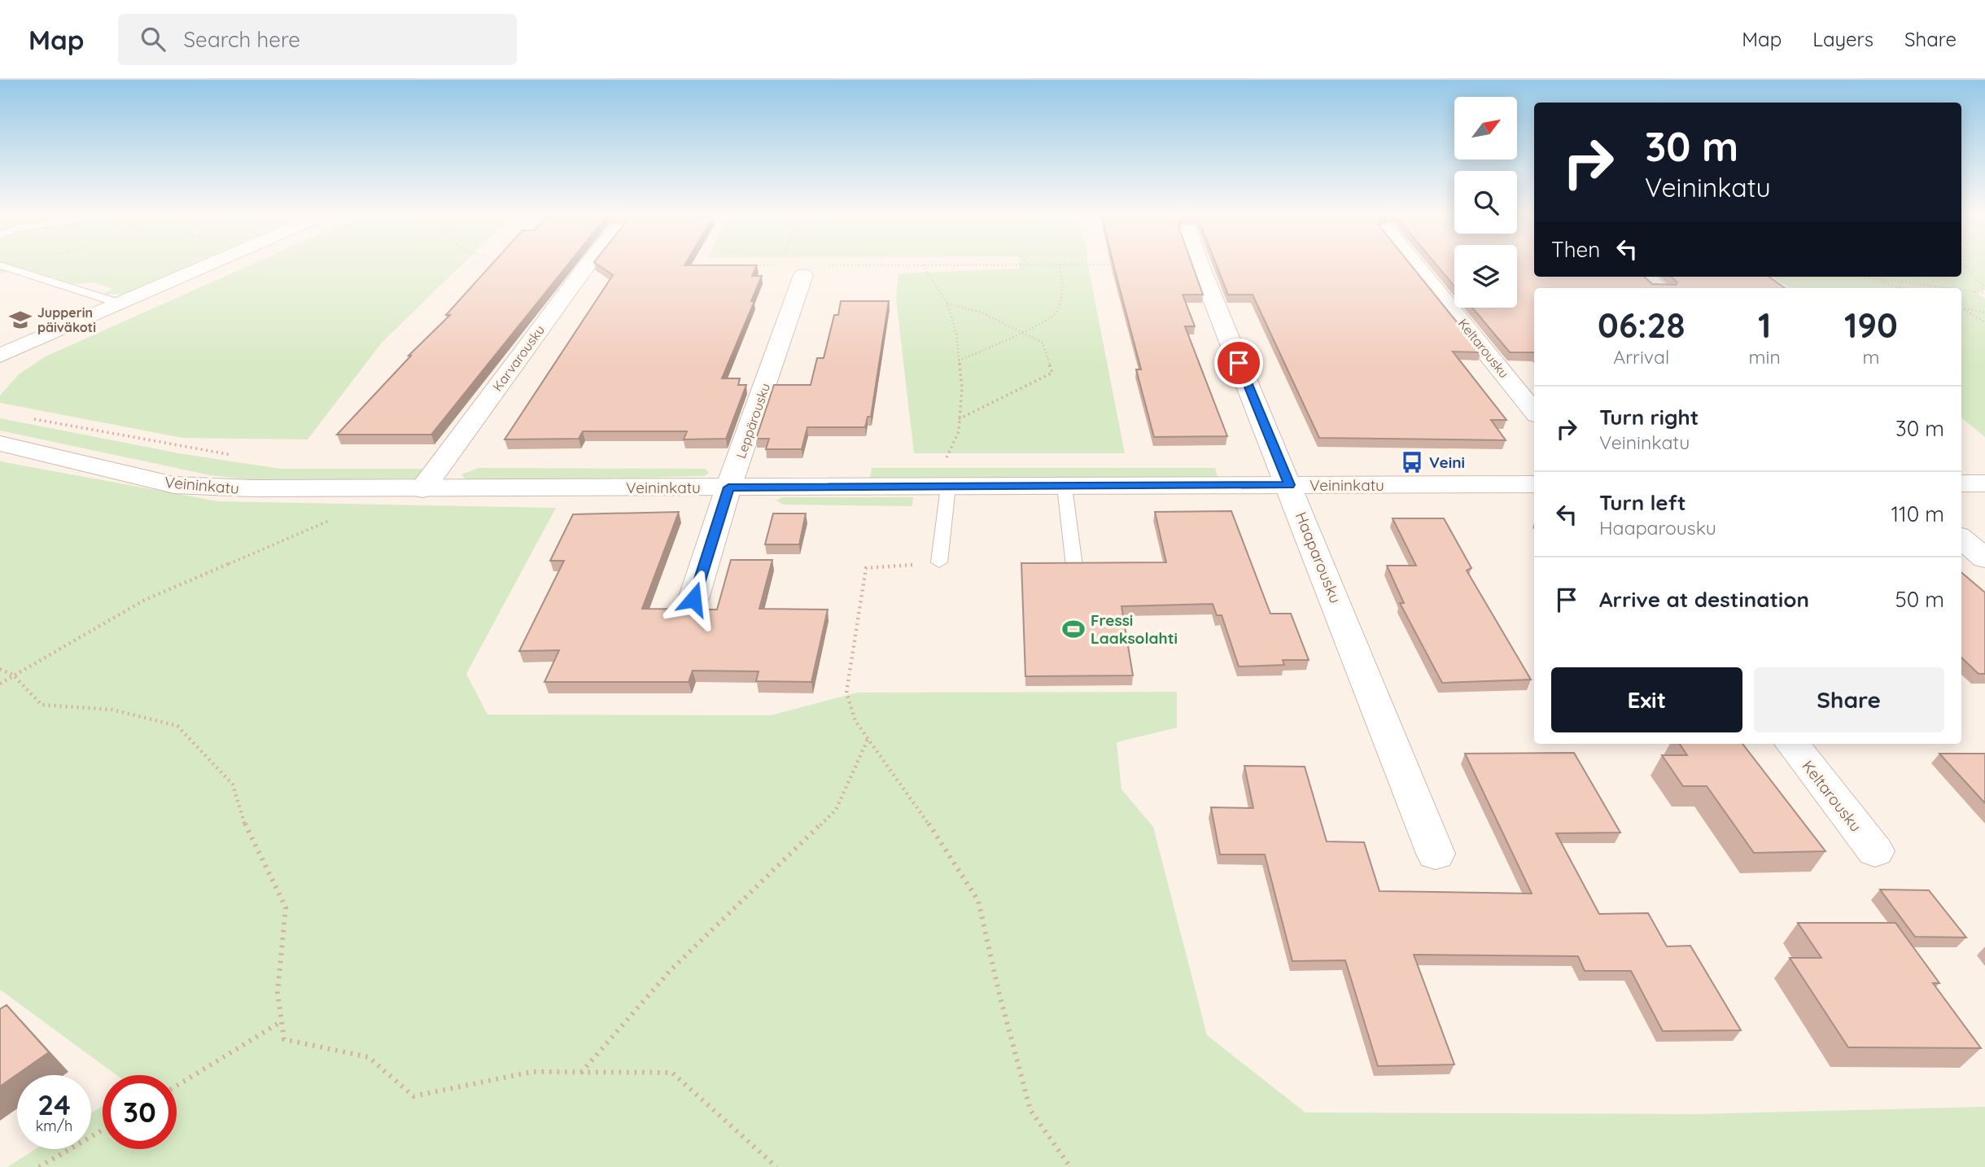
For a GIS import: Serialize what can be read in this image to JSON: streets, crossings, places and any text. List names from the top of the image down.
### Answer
{
  "streets": {
    "street": [
      "Keltarousku",
      "Karvarousku",
      "Leppärousku",
      "Veininkatu",
      "Haaparousku"
    ]
  },
  "crossings": [
    ["Karvarousku", "Veininkatu"],
    ["Leppärousku", "Veininkatu"],
    ["Veininkatu", "Haaparousku"]
  ],
  "places": {
    "school or university": ["Jupperin päiväkoti"],
    "bus stop": ["Veini"],
    "sports": ["Fressi Laaksolahti"]
  },
  "north": "top right",
  "page": {
    "header": "Map",
    "search": "Search here",
    "nav": ["Map", "Layers", "Share"],
    "turn": ["30 m", "Veininkatu"],
    "then": "Then",
    "eta": [
      "06:28",
      "Arrival",
      "1",
      "min",
      "190",
      "m"
    ],
    "list": [
      {
        "name": "Turn right",
        "note": "Veininkatu",
        "value": "30 m"
      },
      {
        "name": "Turn left",
        "note": "Haaparousku",
        "value": "110 m"
      },
      {
        "name": "Arrive at destination",
        "value": "50 m"
      }
    ],
    "buttons": ["Exit", "Share"],
    "speed": "24 km/h",
    "limit": "30"
  }
}
